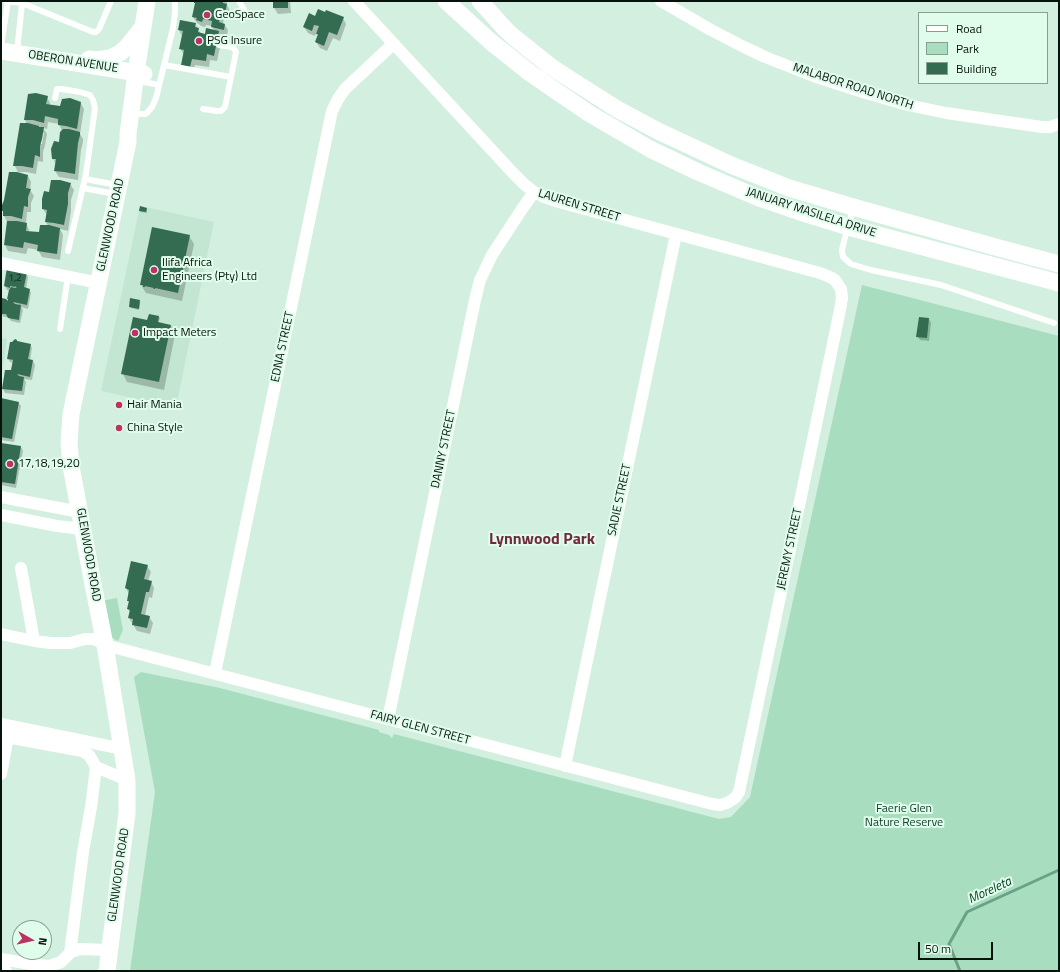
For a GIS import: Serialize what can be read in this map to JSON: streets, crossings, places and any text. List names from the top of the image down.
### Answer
{
  "streets": {
    "street": [
      "OBERON AVENUE",
      "MALABOR ROAD NORTH",
      "LAUREN STREET",
      "JANUARY MASILELA DRIVE",
      "GLENWOOD ROAD",
      "EDNA STREET",
      "DANNY STREET",
      "SADIE STREET",
      "JEREMY STREET",
      "FAIRY GLEN STREET"
    ]
  },
  "crossings": [
    ["OBERON AVENUE", "GLENWOOD ROAD"],
    ["LAUREN STREET", "EDNA STREET"],
    ["LAUREN STREET", "DANNY STREET"],
    ["LAUREN STREET", "SADIE STREET"],
    ["LAUREN STREET", "JEREMY STREET"],
    ["GLENWOOD ROAD", "FAIRY GLEN STREET"],
    ["EDNA STREET", "FAIRY GLEN STREET"],
    ["DANNY STREET", "FAIRY GLEN STREET"],
    ["SADIE STREET", "FAIRY GLEN STREET"],
    ["JEREMY STREET", "FAIRY GLEN STREET"]
  ],
  "districts": ["Lynnwood Park"],
  "water": ["Moreleta"],
  "parks": ["Faerie Glen Nature Reserve"],
  "places": [
    "GeoSpace",
    "PSG Insure",
    "Ilifa Africa Engineers (Pty) Ltd",
    "Impact Meters",
    "Hair Mania",
    "China Style",
    "17,18,19,20"
  ],
  "house_numbers": ["1,2"],
  "legend": ["Road", "Park", "Building"],
  "scale_bar": "50 m",
  "north": "right"
}
